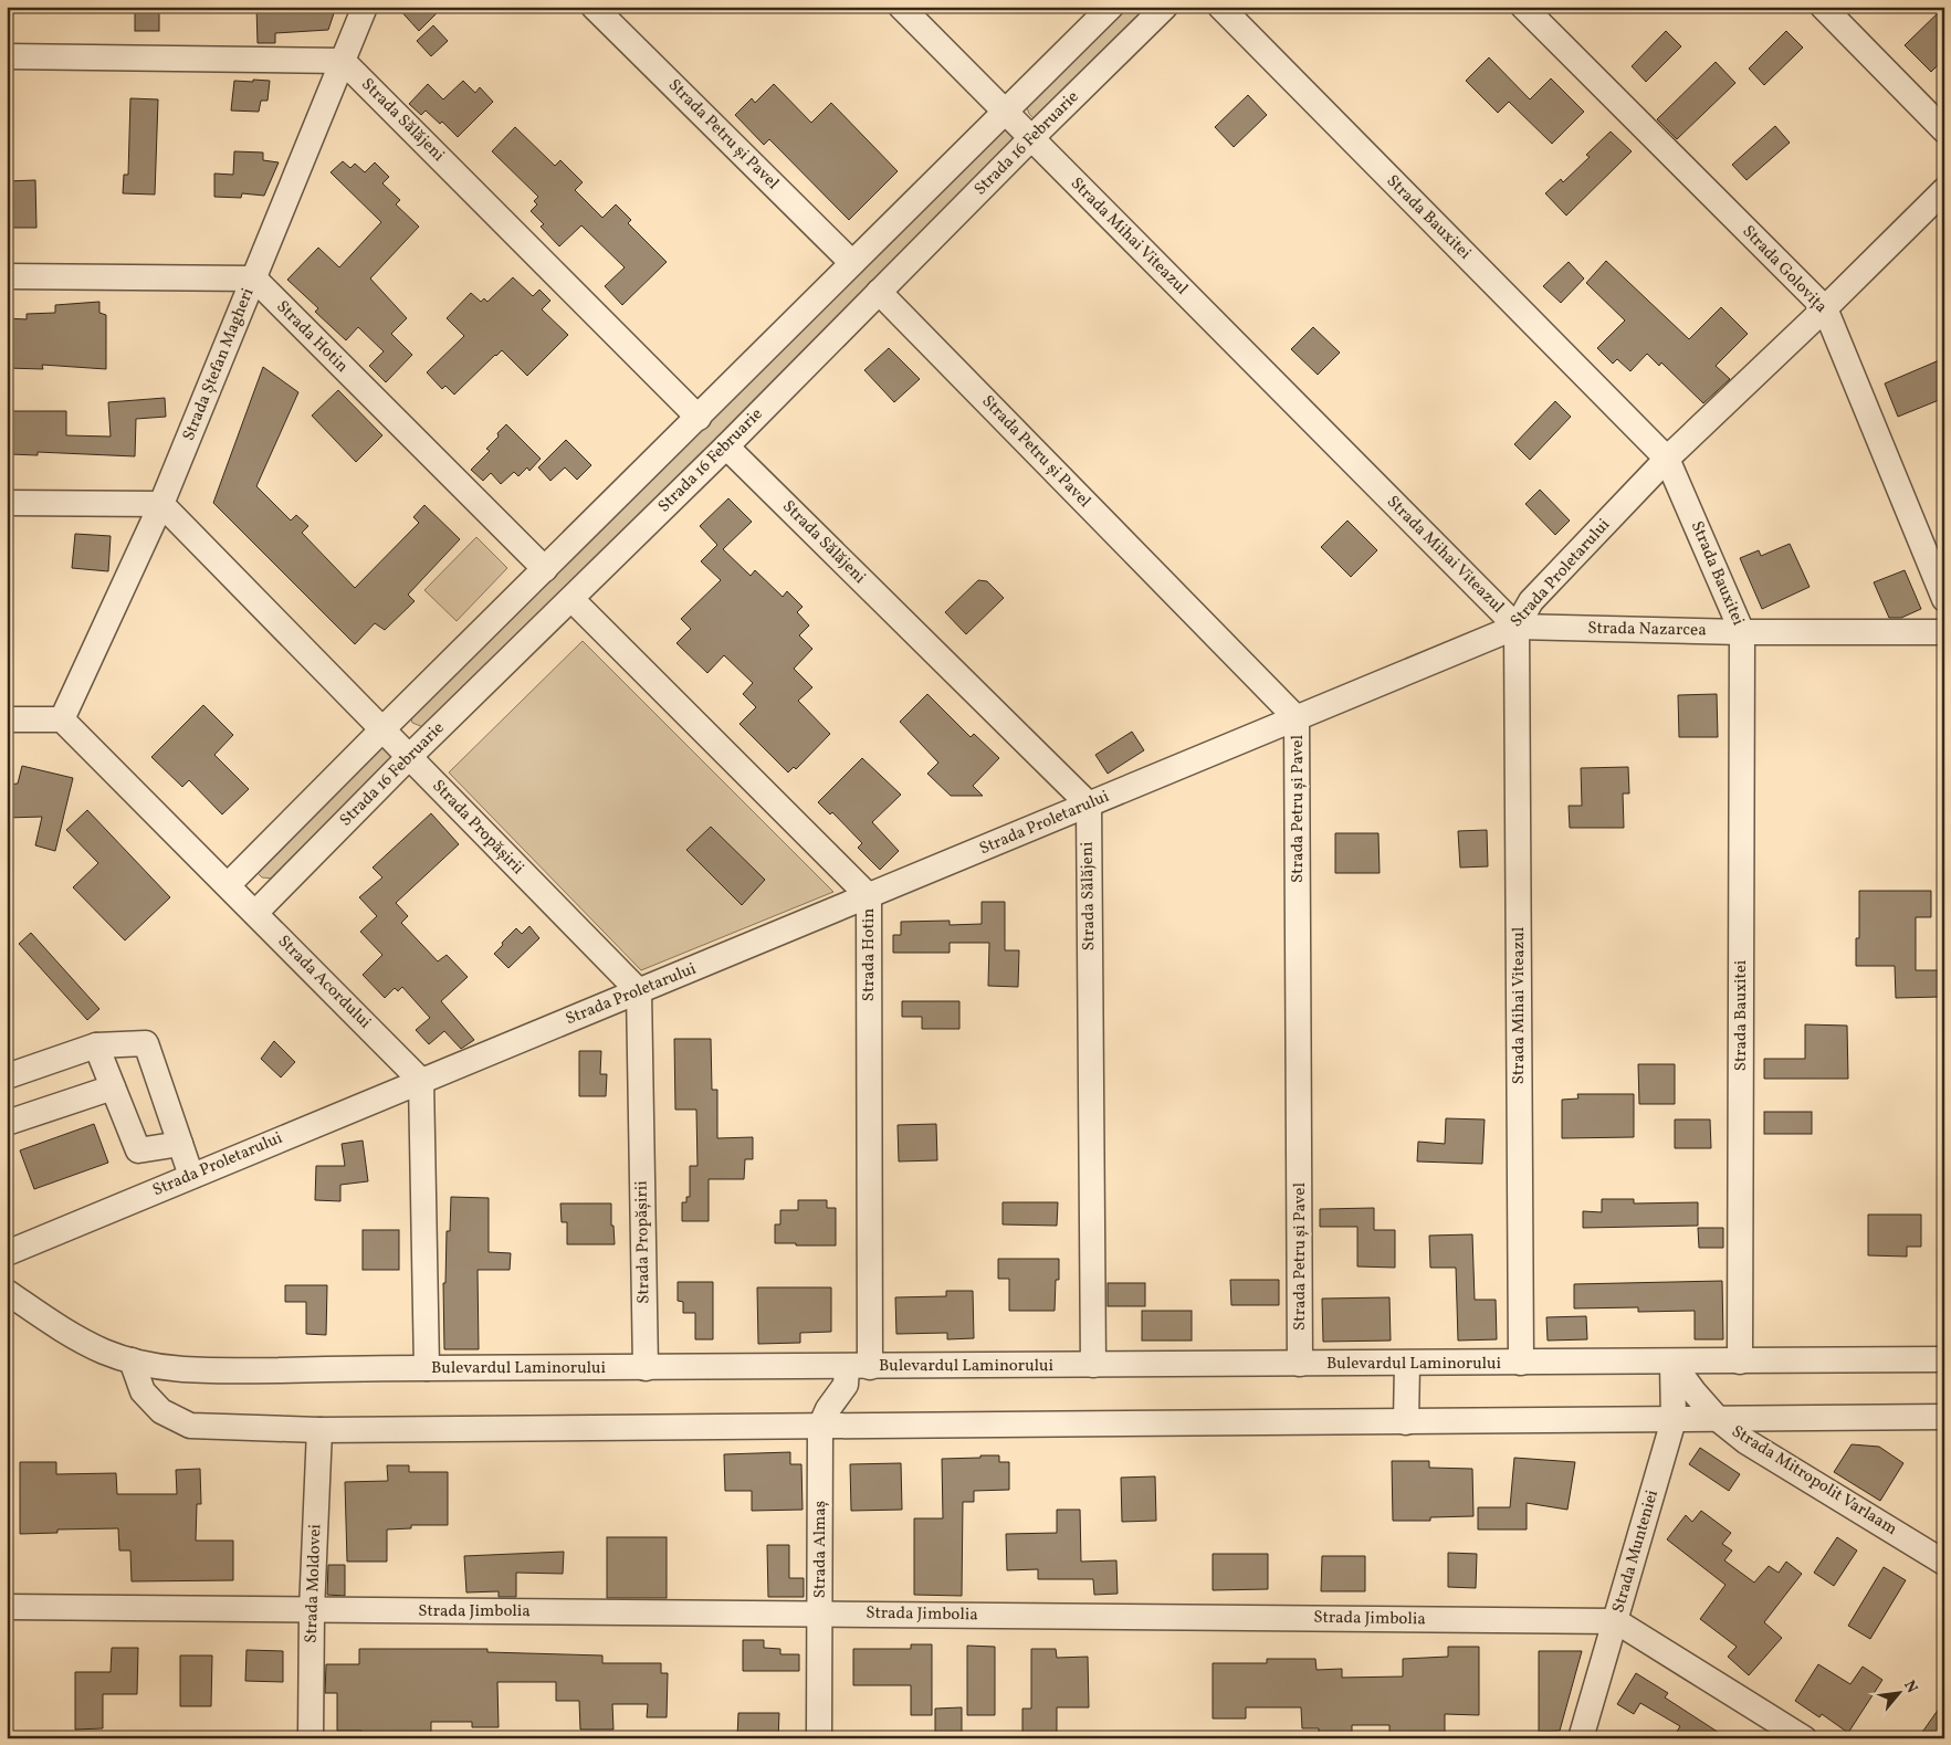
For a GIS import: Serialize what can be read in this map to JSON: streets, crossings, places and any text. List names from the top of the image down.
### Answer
{
  "streets": {
    "street": [
      "Strada Sălăjeni",
      "Strada Petru și Pavel",
      "Strada 16 Februarie",
      "Strada Bauxitei",
      "Strada Mihai Viteazul",
      "Strada Golovița",
      "Strada Hotin",
      "Strada Ștefan Magheri",
      "Strada Proletarului",
      "Strada Nazarcea",
      "Strada Propășirii",
      "Strada Acordului",
      "Bulevardul Laminorului",
      "Strada Mitropolit Varlaam",
      "Strada Almaș",
      "Strada Munteniei",
      "Strada Moldovei",
      "Strada Jimbolia"
    ]
  },
  "crossings": [
    ["Strada Sălăjeni", "Strada 16 Februarie"],
    ["Strada Sălăjeni", "Strada Ștefan Magheri"],
    ["Strada Sălăjeni", "Strada Proletarului"],
    ["Strada Sălăjeni", "Bulevardul Laminorului"],
    ["Strada Petru și Pavel", "Strada 16 Februarie"],
    ["Strada Petru și Pavel", "Strada Proletarului"],
    ["Strada Petru și Pavel", "Bulevardul Laminorului"],
    ["Strada 16 Februarie", "Strada Mihai Viteazul"],
    ["Strada 16 Februarie", "Strada Hotin"],
    ["Strada 16 Februarie", "Strada Propășirii"],
    ["Strada 16 Februarie", "Strada Acordului"],
    ["Strada Bauxitei", "Strada Proletarului"],
    ["Strada Bauxitei", "Strada Nazarcea"],
    ["Strada Bauxitei", "Bulevardul Laminorului"],
    ["Strada Mihai Viteazul", "Strada Proletarului"],
    ["Strada Mihai Viteazul", "Strada Nazarcea"],
    ["Strada Mihai Viteazul", "Bulevardul Laminorului"],
    ["Strada Golovița", "Strada Proletarului"],
    ["Strada Hotin", "Strada Ștefan Magheri"],
    ["Strada Hotin", "Strada Proletarului"],
    ["Strada Hotin", "Bulevardul Laminorului"],
    ["Strada Hotin", "Strada Almaș"],
    ["Strada Ștefan Magheri", "Strada Propășirii"],
    ["Strada Ștefan Magheri", "Strada Acordului"],
    ["Strada Proletarului", "Strada Nazarcea"],
    ["Strada Proletarului", "Strada Propășirii"],
    ["Strada Proletarului", "Strada Acordului"],
    ["Strada Propășirii", "Bulevardul Laminorului"],
    ["Bulevardul Laminorului", "Strada Mitropolit Varlaam"],
    ["Bulevardul Laminorului", "Strada Almaș"],
    ["Bulevardul Laminorului", "Strada Munteniei"],
    ["Strada Mitropolit Varlaam", "Strada Munteniei"],
    ["Strada Almaș", "Strada Jimbolia"],
    ["Strada Munteniei", "Strada Jimbolia"],
    ["Strada Moldovei", "Strada Jimbolia"]
  ],
  "north": "top right"
}
